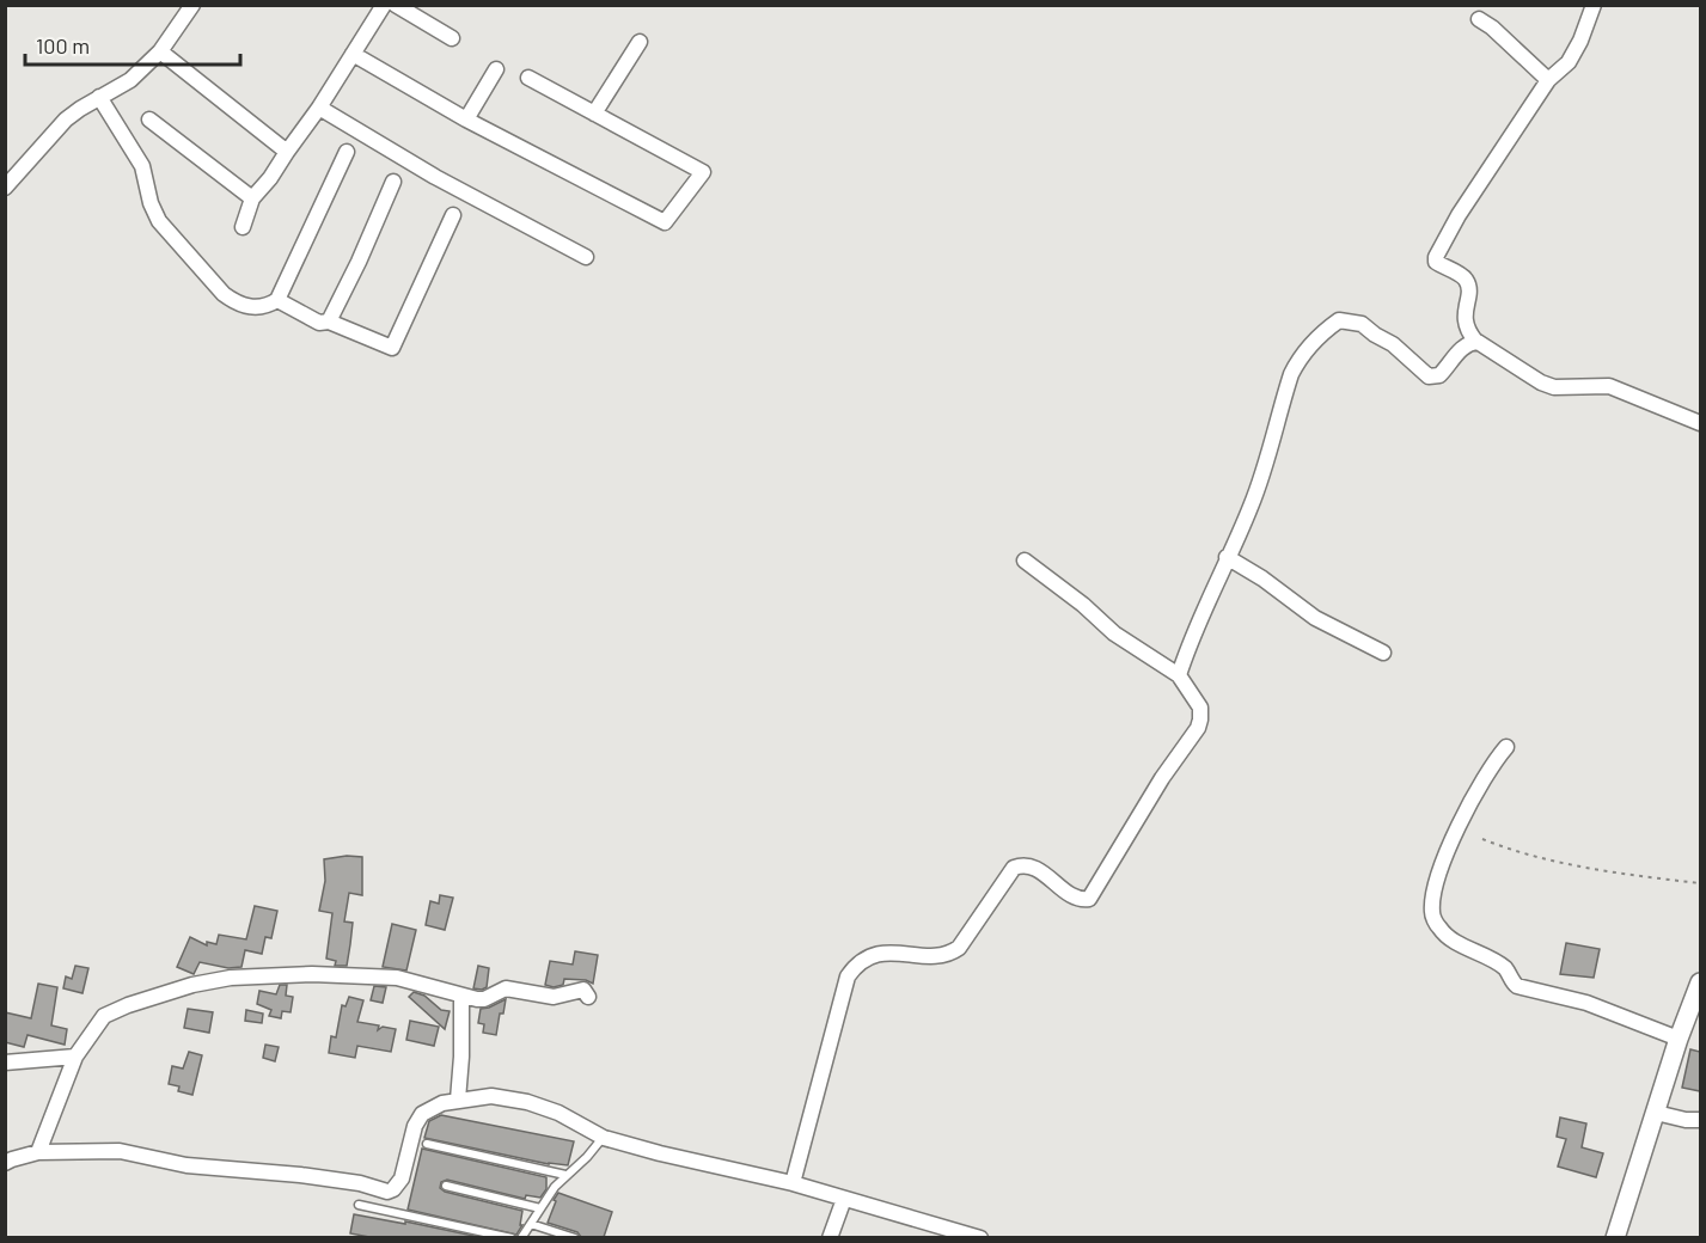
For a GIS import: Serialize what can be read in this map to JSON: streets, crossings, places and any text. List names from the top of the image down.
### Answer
{
  "scale_bar": "100 m"
}
